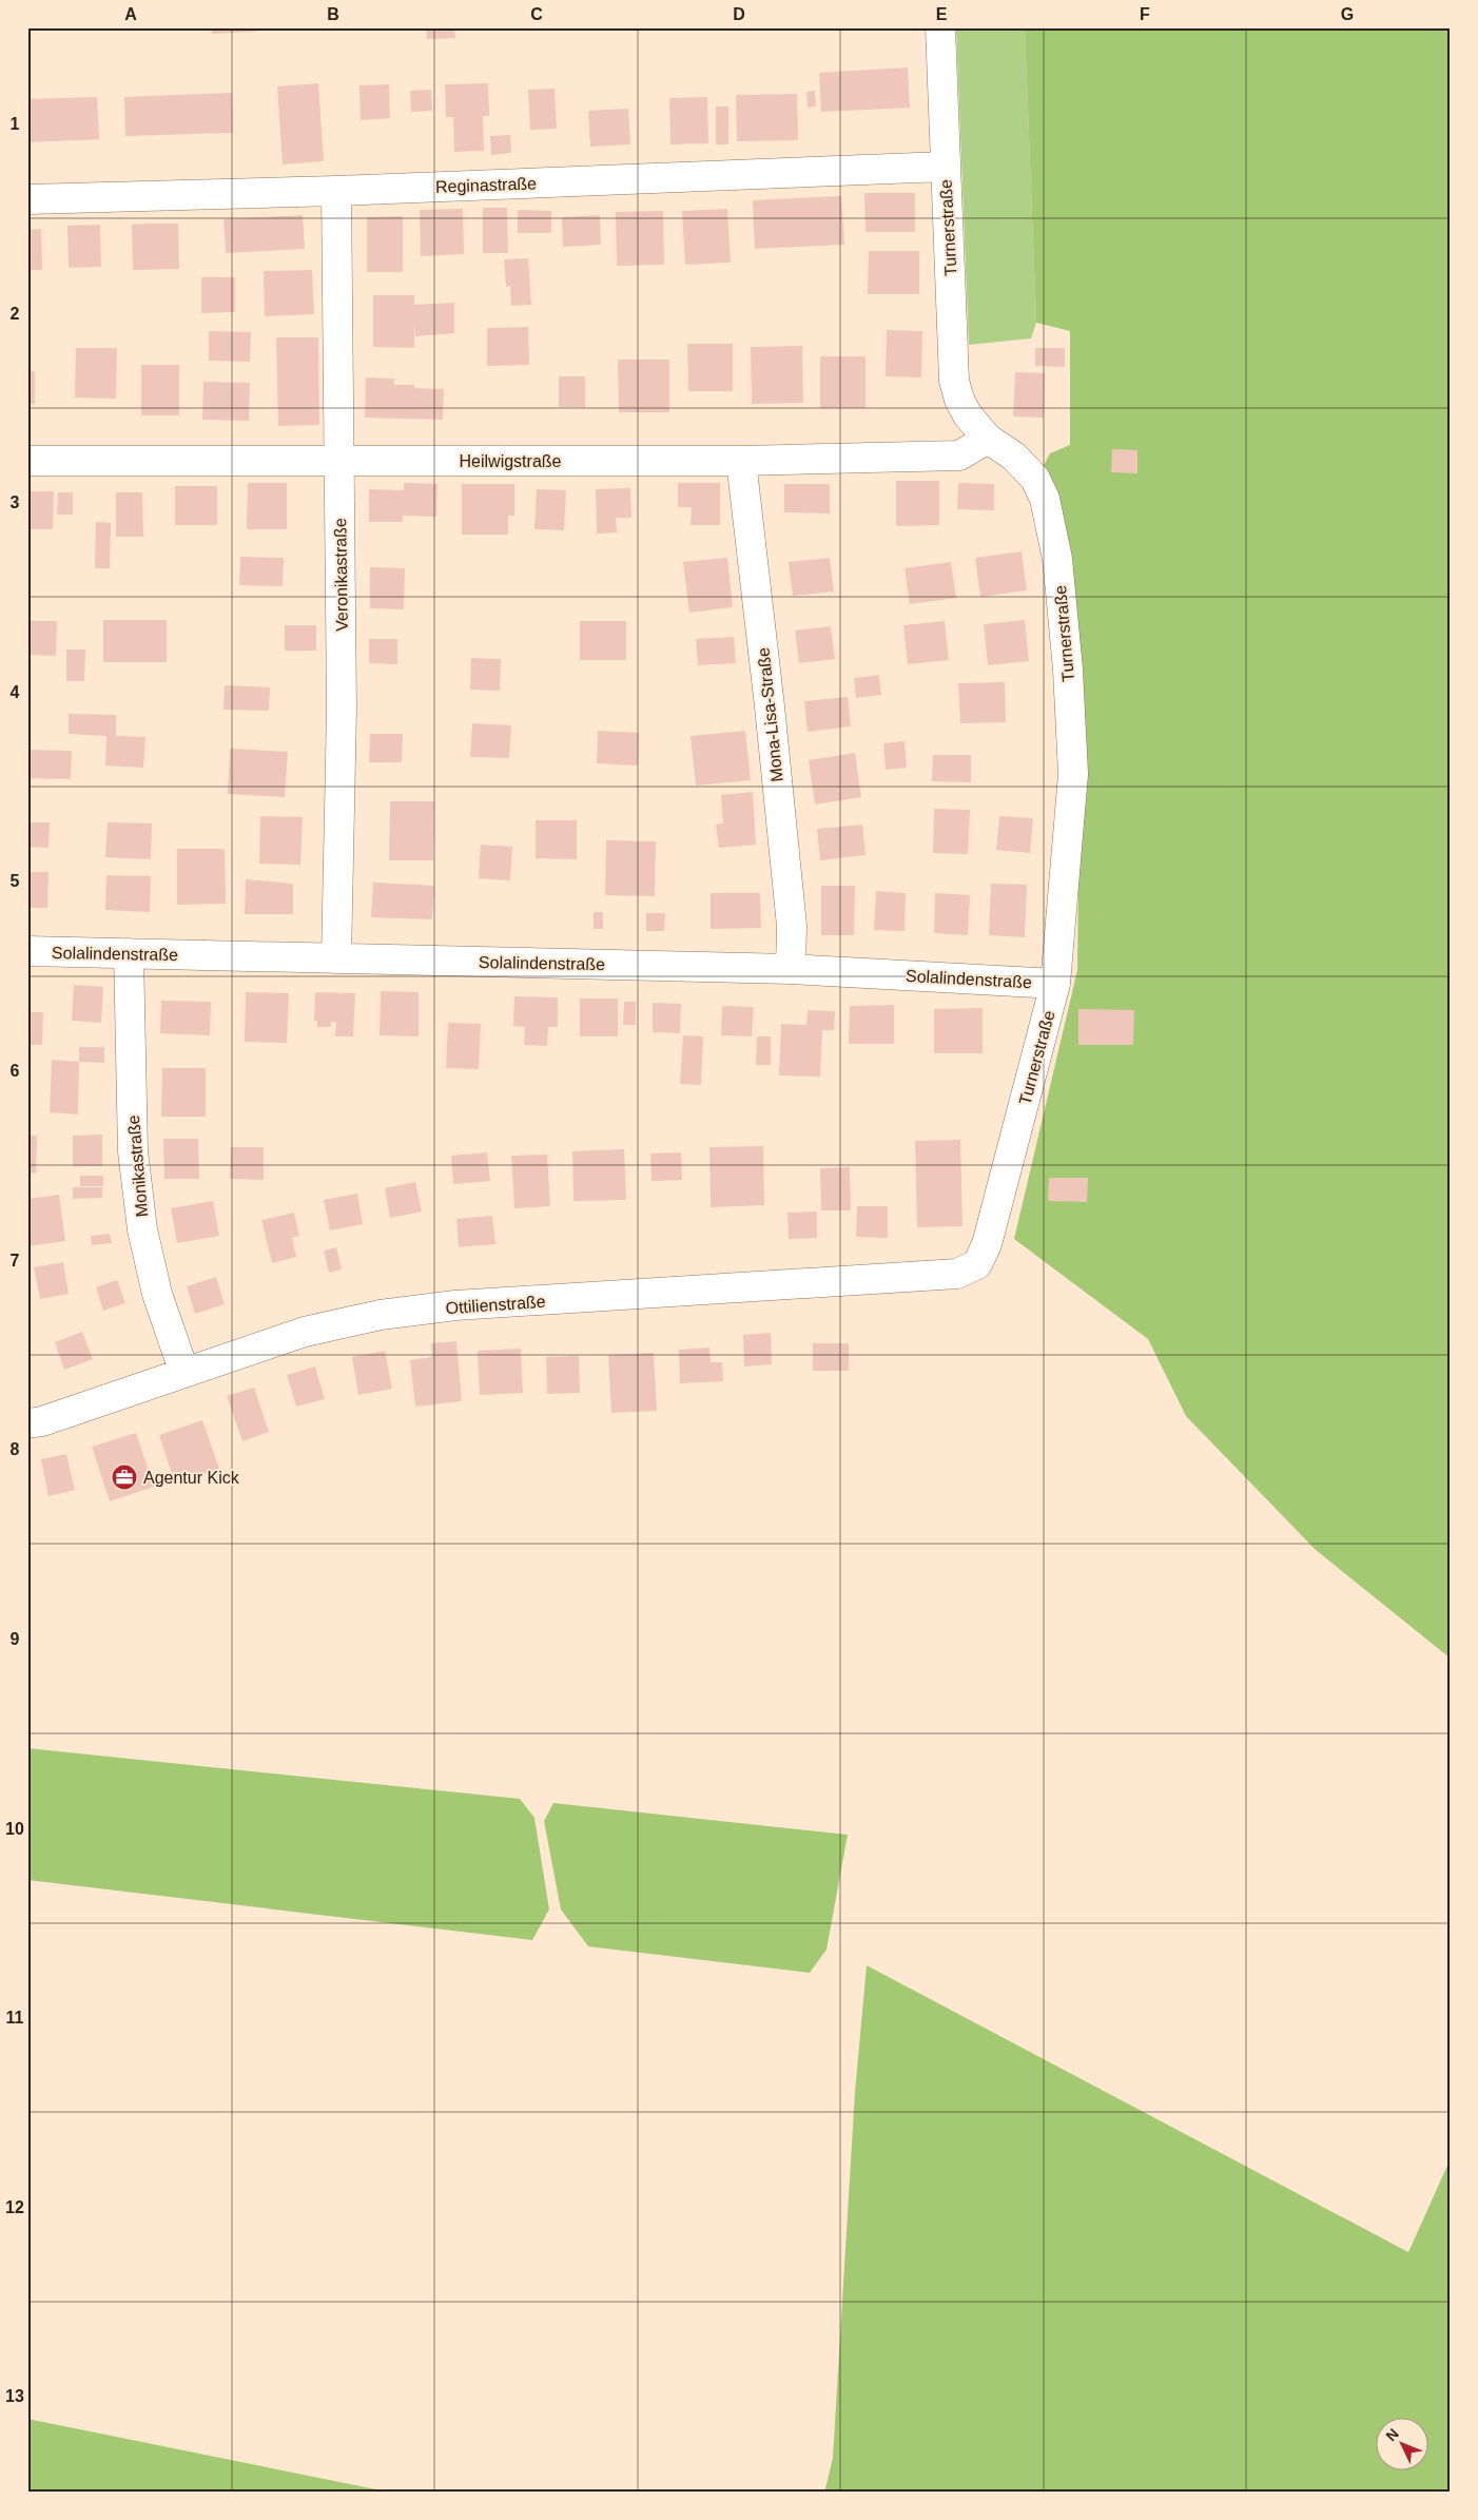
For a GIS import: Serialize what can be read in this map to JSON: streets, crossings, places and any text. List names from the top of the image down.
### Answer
{
  "streets": {
    "street": [
      "Reginastraße",
      "Turnerstraße",
      "Heilwigstraße",
      "Veronikastraße",
      "Mona-Lisa-Straße",
      "Solalindenstraße",
      "Monikastraße",
      "Ottilienstraße"
    ]
  },
  "crossings": [
    ["Reginastraße", "Turnerstraße"],
    ["Reginastraße", "Veronikastraße"],
    ["Turnerstraße", "Heilwigstraße"],
    ["Turnerstraße", "Solalindenstraße"],
    ["Turnerstraße", "Ottilienstraße"],
    ["Heilwigstraße", "Veronikastraße"],
    ["Heilwigstraße", "Mona-Lisa-Straße"],
    ["Veronikastraße", "Solalindenstraße"],
    ["Mona-Lisa-Straße", "Solalindenstraße"],
    ["Solalindenstraße", "Monikastraße"],
    ["Monikastraße", "Ottilienstraße"]
  ],
  "places": {
    "office": ["Agentur Kick"]
  },
  "north": "top left",
  "grid": {
    "columns": [
      "A",
      "B",
      "C",
      "D",
      "E",
      "F",
      "G"
    ],
    "rows": [
      "1",
      "2",
      "3",
      "4",
      "5",
      "6",
      "7",
      "8",
      "9",
      "10",
      "11",
      "12",
      "13"
    ]
  }
}
